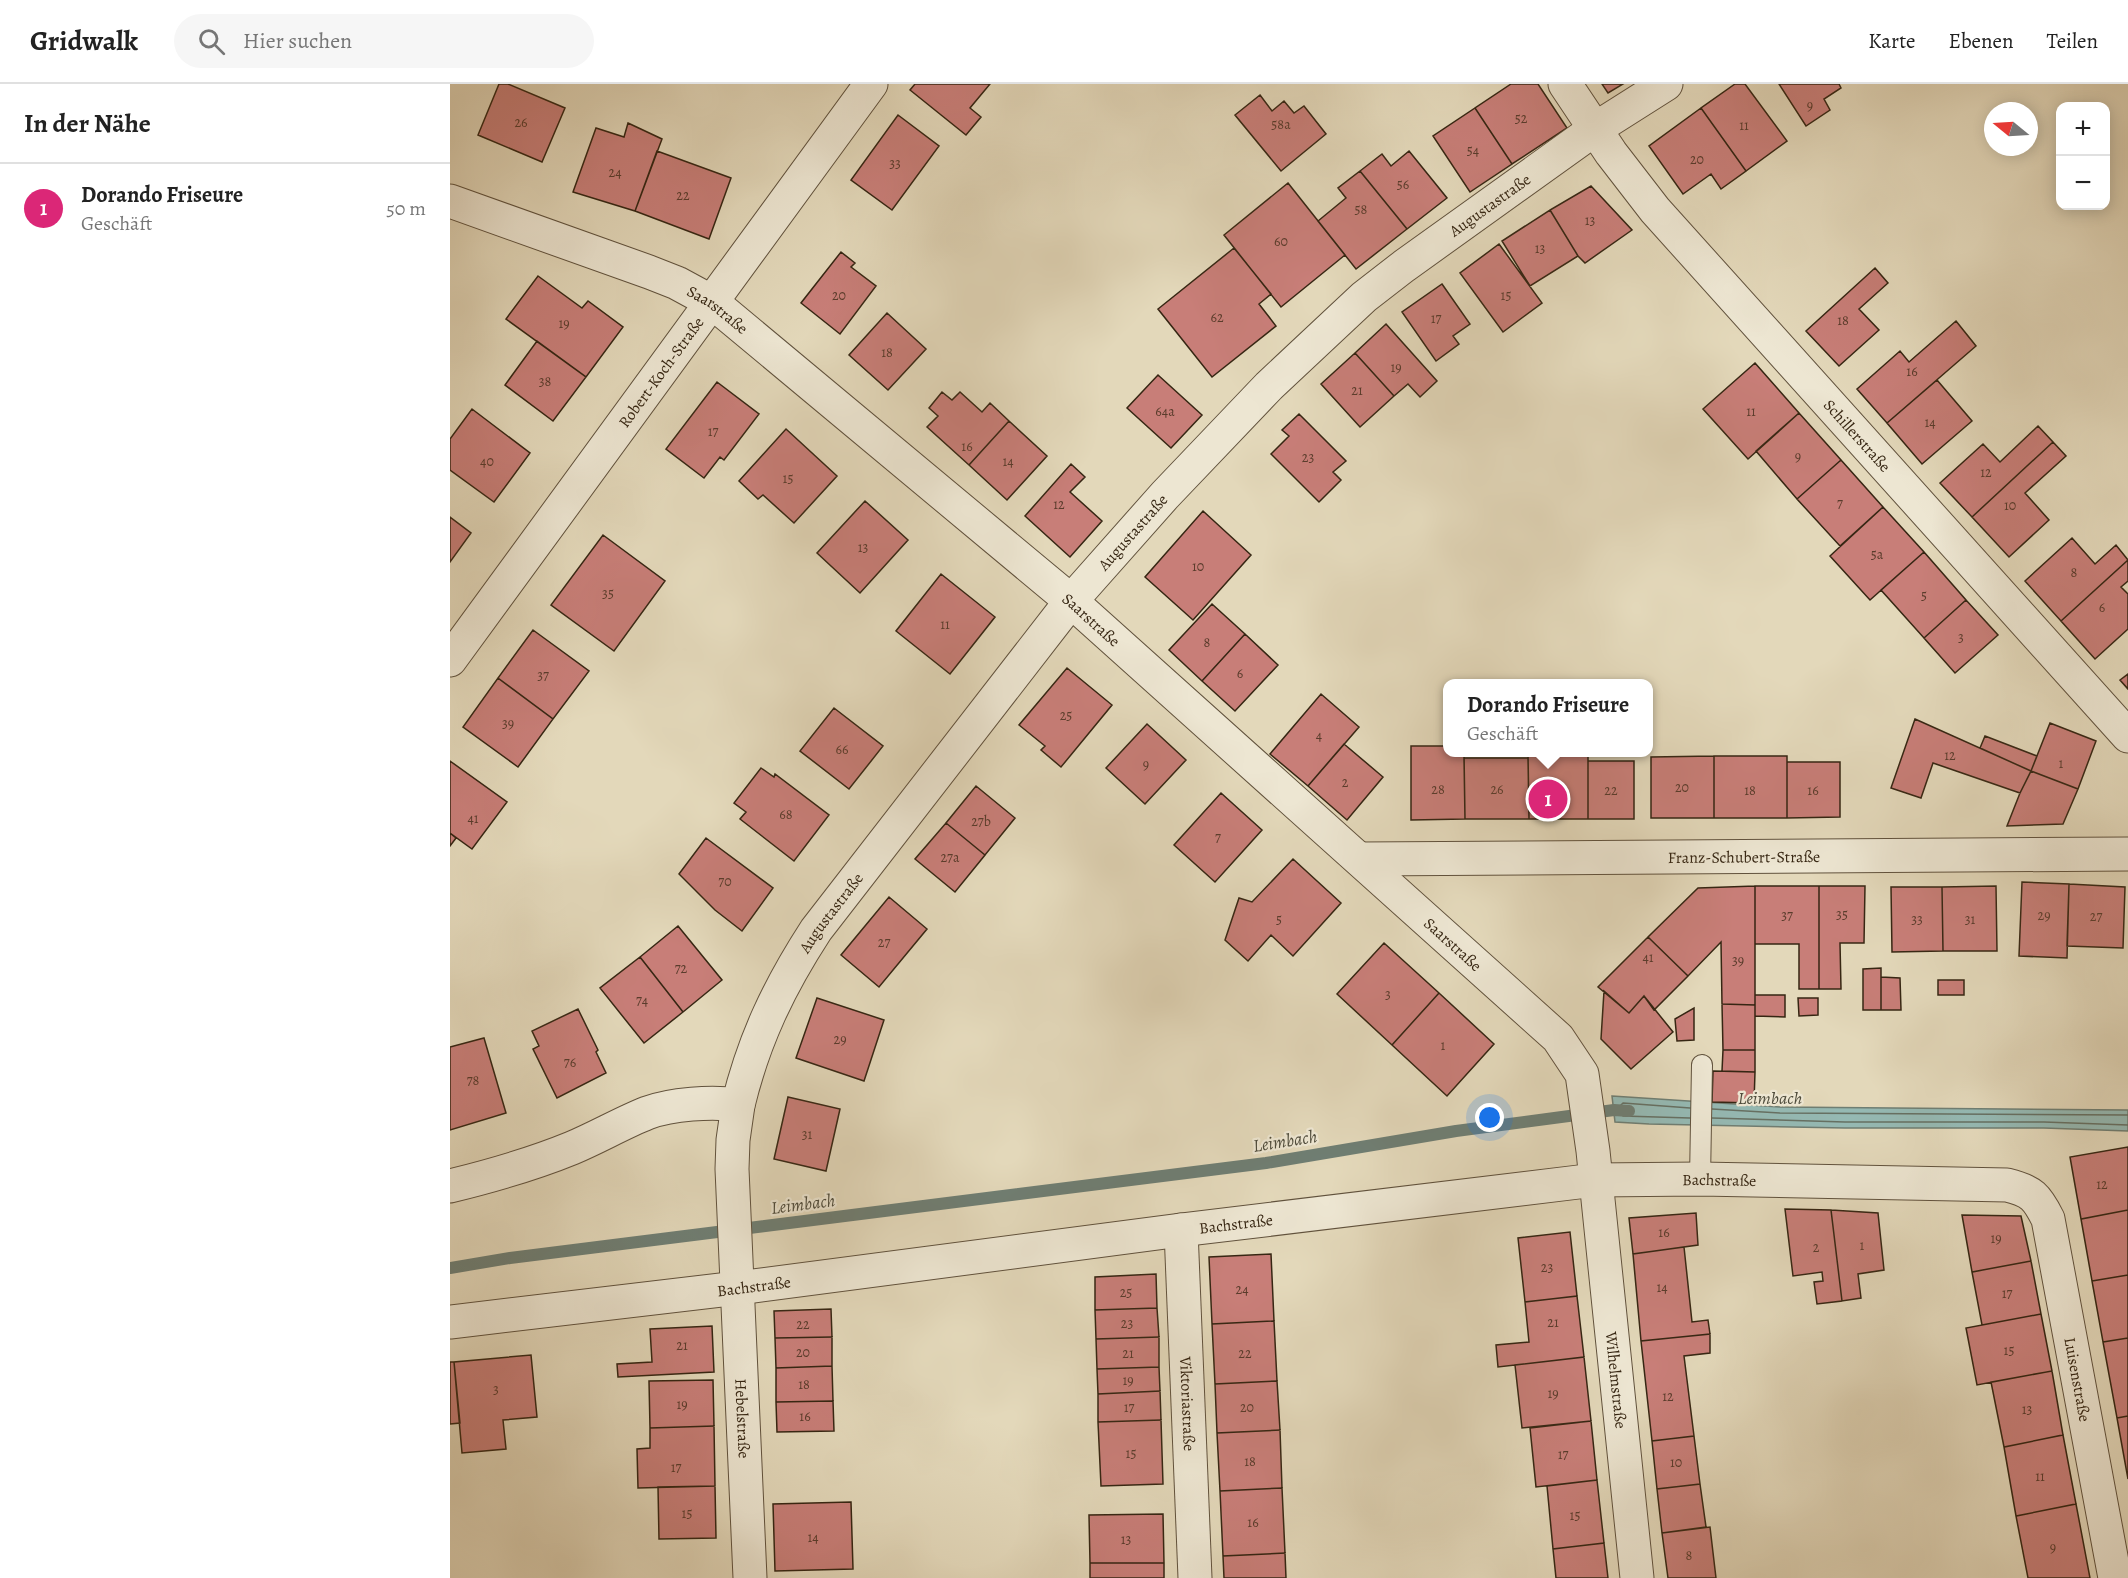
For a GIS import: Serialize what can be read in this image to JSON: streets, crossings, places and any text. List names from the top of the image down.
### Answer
{
  "streets": {
    "street": [
      "Augustastraße",
      "Saarstraße",
      "Robert-Koch-Straße",
      "Schillerstraße",
      "Franz-Schubert-Straße",
      "Bachstraße",
      "Wilhelmstraße",
      "Luisenstraße",
      "Viktoriastraße",
      "Hebelstraße"
    ]
  },
  "crossings": [
    ["Augustastraße", "Saarstraße"],
    ["Augustastraße", "Schillerstraße"],
    ["Augustastraße", "Bachstraße"],
    ["Augustastraße", "Hebelstraße"],
    ["Saarstraße", "Robert-Koch-Straße"],
    ["Saarstraße", "Franz-Schubert-Straße"],
    ["Saarstraße", "Bachstraße"],
    ["Saarstraße", "Wilhelmstraße"],
    ["Bachstraße", "Wilhelmstraße"],
    ["Bachstraße", "Luisenstraße"],
    ["Bachstraße", "Viktoriastraße"],
    ["Bachstraße", "Hebelstraße"]
  ],
  "water": ["Leimbach"],
  "house_numbers": [
    "9",
    "52",
    "26",
    "58a",
    "11",
    "54",
    "20",
    "33",
    "24",
    "56",
    "22",
    "58",
    "13",
    "60",
    "13",
    "20",
    "15",
    "62",
    "17",
    "18",
    "19",
    "18",
    "19",
    "16",
    "38",
    "21",
    "64a",
    "11",
    "14",
    "17",
    "16",
    "9",
    "23",
    "40",
    "14",
    "12",
    "15",
    "7",
    "12",
    "10",
    "13",
    "5a",
    "10",
    "8",
    "35",
    "5",
    "6",
    "11",
    "3",
    "8",
    "6",
    "37",
    "25",
    "39",
    "4",
    "66",
    "12",
    "1",
    "9",
    "2",
    "20",
    "28",
    "26",
    "22",
    "18",
    "16",
    "68",
    "41",
    "27b",
    "7",
    "27a",
    "70",
    "35",
    "37",
    "29",
    "27",
    "5",
    "33",
    "31",
    "27",
    "41",
    "39",
    "72",
    "3",
    "74",
    "29",
    "1",
    "76",
    "78",
    "31",
    "12",
    "16",
    "19",
    "1",
    "2",
    "23",
    "14",
    "24",
    "25",
    "17",
    "21",
    "23",
    "22",
    "21",
    "15",
    "20",
    "21",
    "22",
    "19",
    "18",
    "3",
    "19",
    "12",
    "19",
    "17",
    "20",
    "13",
    "16",
    "15",
    "17",
    "18",
    "10",
    "17",
    "11",
    "15",
    "15",
    "16",
    "14",
    "13",
    "9",
    "8"
  ],
  "north": "left",
  "page": {
    "header": "Gridwalk",
    "search": "Hier suchen",
    "nav": ["Karte", "Ebenen", "Teilen"],
    "heading": "In der Nähe",
    "map_buttons": ["+", "−"],
    "list": [
      {
        "mark": "1",
        "name": "Dorando Friseure",
        "note": "Geschäft",
        "value": "50 m"
      }
    ],
    "popup": ["Dorando Friseure", "Geschäft"],
    "pins": "1"
  }
}
